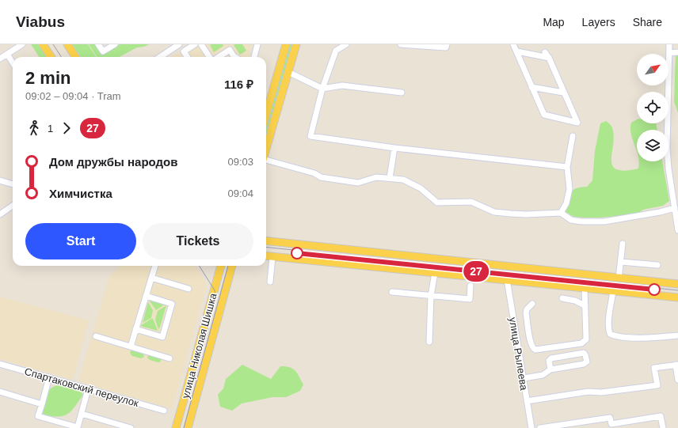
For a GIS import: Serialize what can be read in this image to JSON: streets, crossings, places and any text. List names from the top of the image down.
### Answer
{
  "streets": {
    "main road": ["улица Николая Шишка"],
    "street": ["улица Рылеева", "Спартаковский переулок"]
  },
  "lines": ["tram line 27"],
  "north": "top right",
  "page": {
    "header": "Viabus",
    "nav": ["Map", "Layers", "Share"],
    "on_map": "27",
    "heading": ["2 min", "09:02 – 09:04 · Tram", "116 ₽"],
    "legs": ["1", "27"],
    "list": [
      {
        "name": "Дом дружбы народов",
        "value": "09:03"
      },
      {
        "name": "Химчистка",
        "value": "09:04"
      }
    ],
    "buttons": ["Start", "Tickets"]
  }
}
